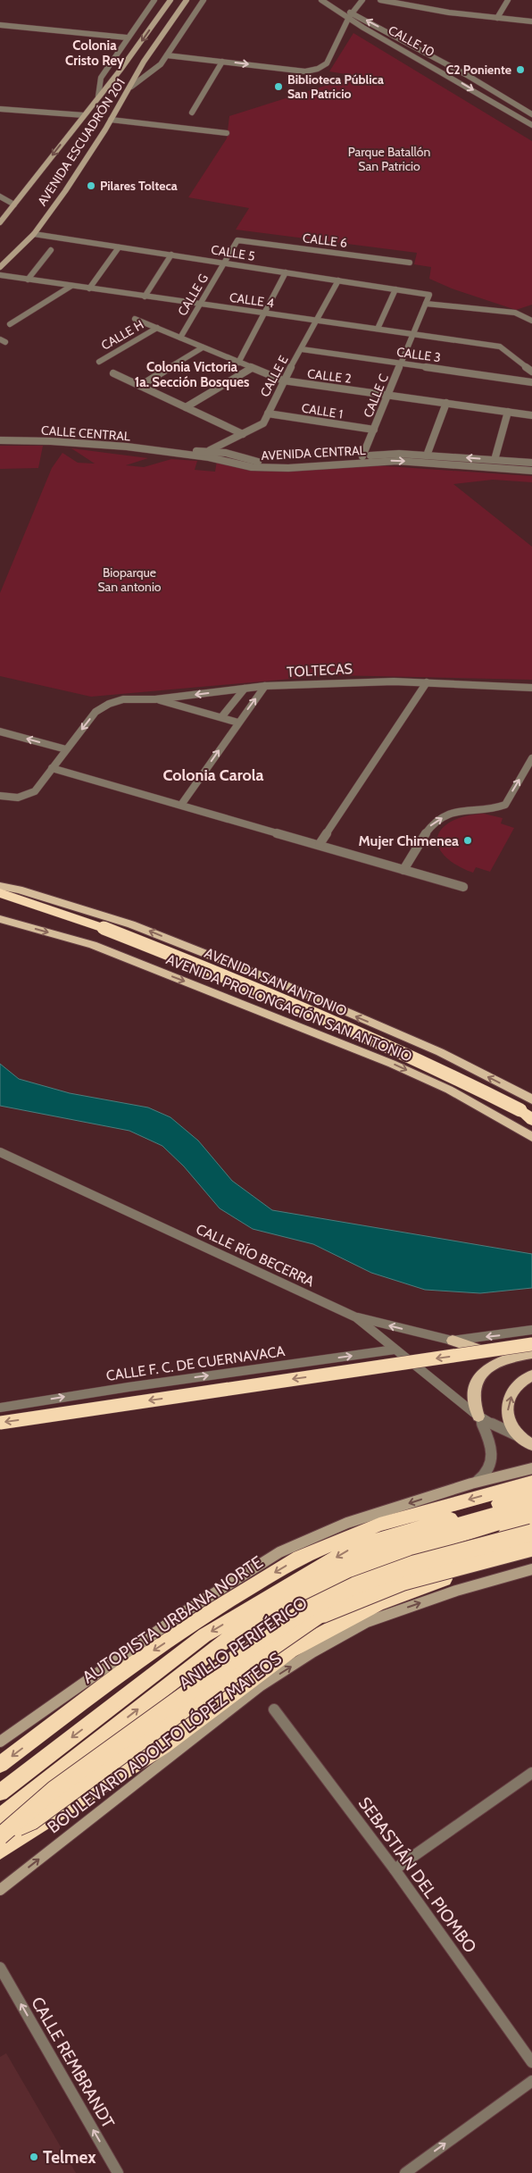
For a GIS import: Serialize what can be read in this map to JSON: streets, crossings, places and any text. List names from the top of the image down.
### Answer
{
  "streets": {
    "highway": ["AVENIDA SAN ANTONIO", "AUTOPISTA URBANA NORTE", "ANILLO PERIFÉRICO"],
    "main road": ["AVENIDA ESCUADRÓN 201", "AVENIDA PROLONGACIÓN SAN ANTONIO", "BOULEVARD ADOLFO LÓPEZ MATEOS"],
    "street": [
      "CALLE 10",
      "CALLE 6",
      "CALLE 5",
      "CALLE G",
      "CALLE 4",
      "CALLE H",
      "CALLE 3",
      "CALLE E",
      "CALLE 2",
      "CALLE C",
      "CALLE 1",
      "CALLE CENTRAL",
      "AVENIDA CENTRAL",
      "TOLTECAS",
      "CALLE RÍO BECERRA",
      "CALLE F. C. DE CUERNAVACA",
      "SEBASTIÁN DEL PIOMBO",
      "CALLE REMBRANDT"
    ]
  },
  "crossings": [
    ["AVENIDA ESCUADRÓN 201", "CALLE 5"],
    ["CALLE 6", "CALLE G"],
    ["CALLE 5", "CALLE G"],
    ["CALLE 5", "CALLE H"],
    ["CALLE 5", "CALLE E"],
    ["CALLE 5", "CALLE C"],
    ["CALLE G", "CALLE 4"],
    ["CALLE G", "CALLE 2"],
    ["CALLE 4", "CALLE H"],
    ["CALLE 4", "CALLE E"],
    ["CALLE 4", "CALLE C"],
    ["CALLE H", "CALLE 2"],
    ["CALLE 3", "CALLE E"],
    ["CALLE 3", "CALLE C"],
    ["CALLE E", "CALLE 2"],
    ["CALLE E", "CALLE 1"],
    ["CALLE E", "AVENIDA CENTRAL"],
    ["CALLE 2", "CALLE C"],
    ["CALLE C", "CALLE 1"],
    ["CALLE C", "AVENIDA CENTRAL"],
    ["CALLE CENTRAL", "AVENIDA CENTRAL"],
    ["CALLE RÍO BECERRA", "CALLE F. C. DE CUERNAVACA"]
  ],
  "one_way": [
    "TOLTECAS",
    "CALLE F. C. DE CUERNAVACA",
    "BOULEVARD ADOLFO LÓPEZ MATEOS",
    "CALLE REMBRANDT"
  ],
  "districts": ["Colonia Cristo Rey", "Colonia Victoria 1a. Sección Bosques", "Colonia Carola"],
  "parks": ["Parque Batallón San Patricio", "Bioparque San antonio"],
  "places": [
    "C2 Poniente",
    "Biblioteca Pública San Patricio",
    "Pilares Tolteca",
    "Mujer Chimenea",
    "Telmex"
  ]
}
